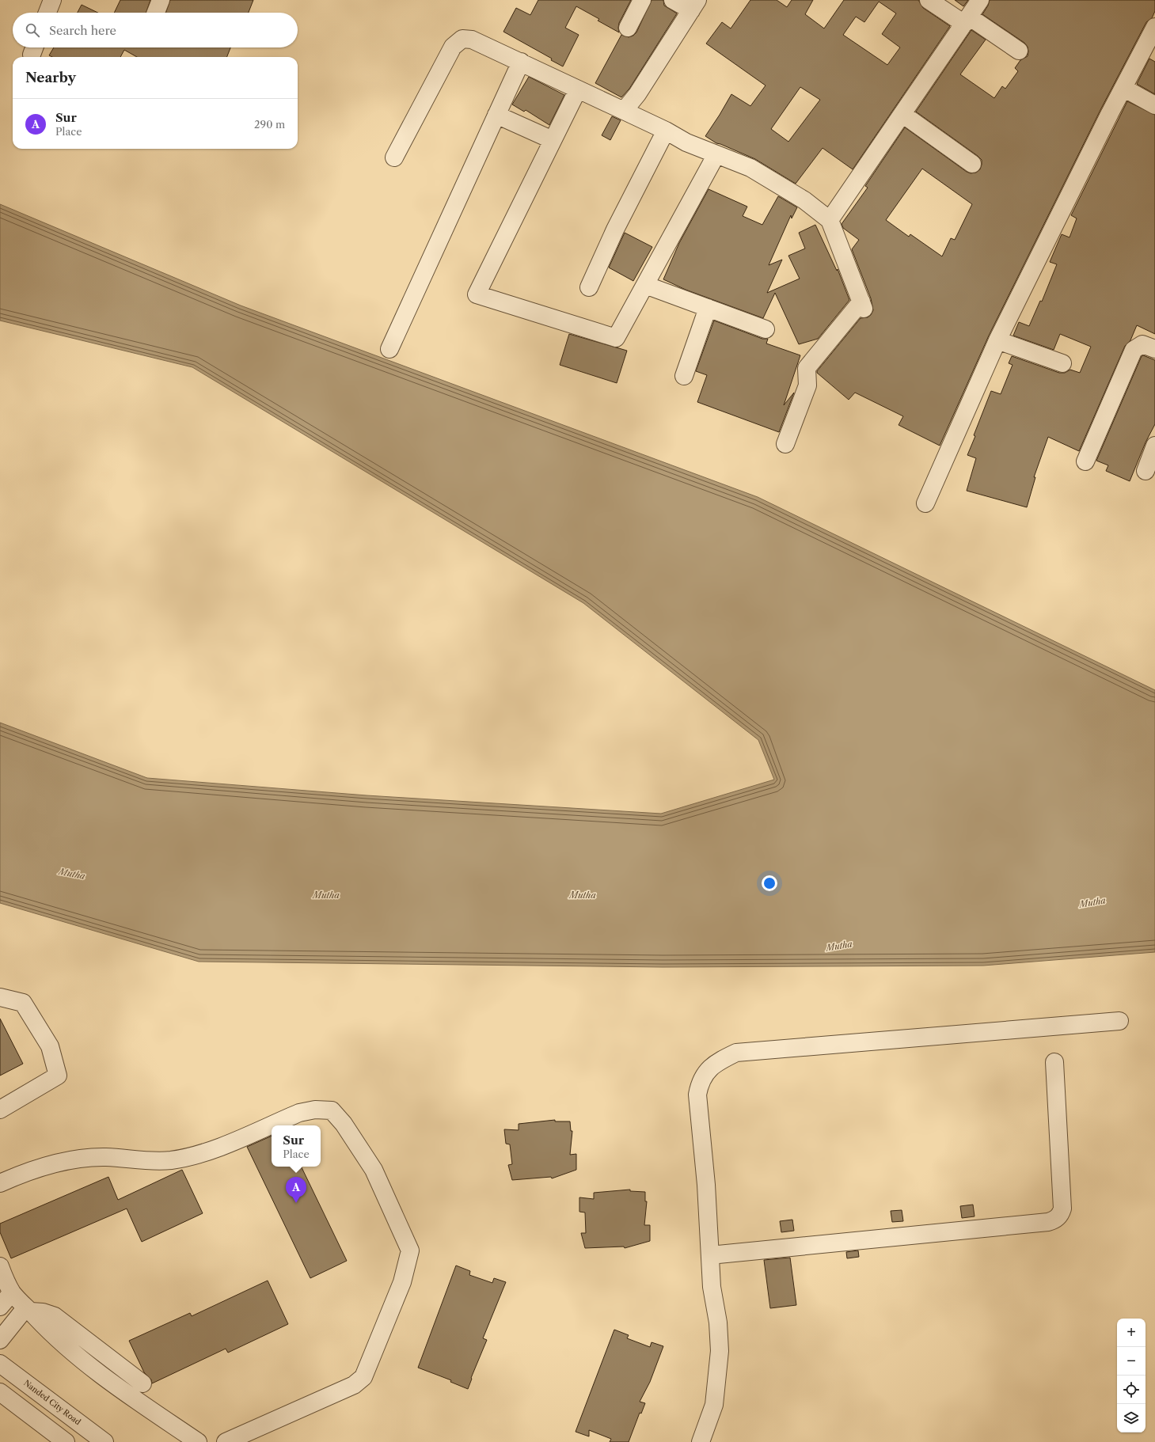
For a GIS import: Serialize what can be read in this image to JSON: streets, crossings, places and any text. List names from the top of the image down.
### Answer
{
  "streets": {
    "street": ["Nanded City Road"]
  },
  "water": ["Mutha"],
  "page": {
    "search": "Search here",
    "heading": "Nearby",
    "list": [
      {
        "mark": "A",
        "name": "Sur",
        "note": "Place",
        "value": "290 m"
      }
    ],
    "popup": ["Sur", "Place"],
    "pins": "A",
    "map_buttons": ["+", "−"]
  }
}
